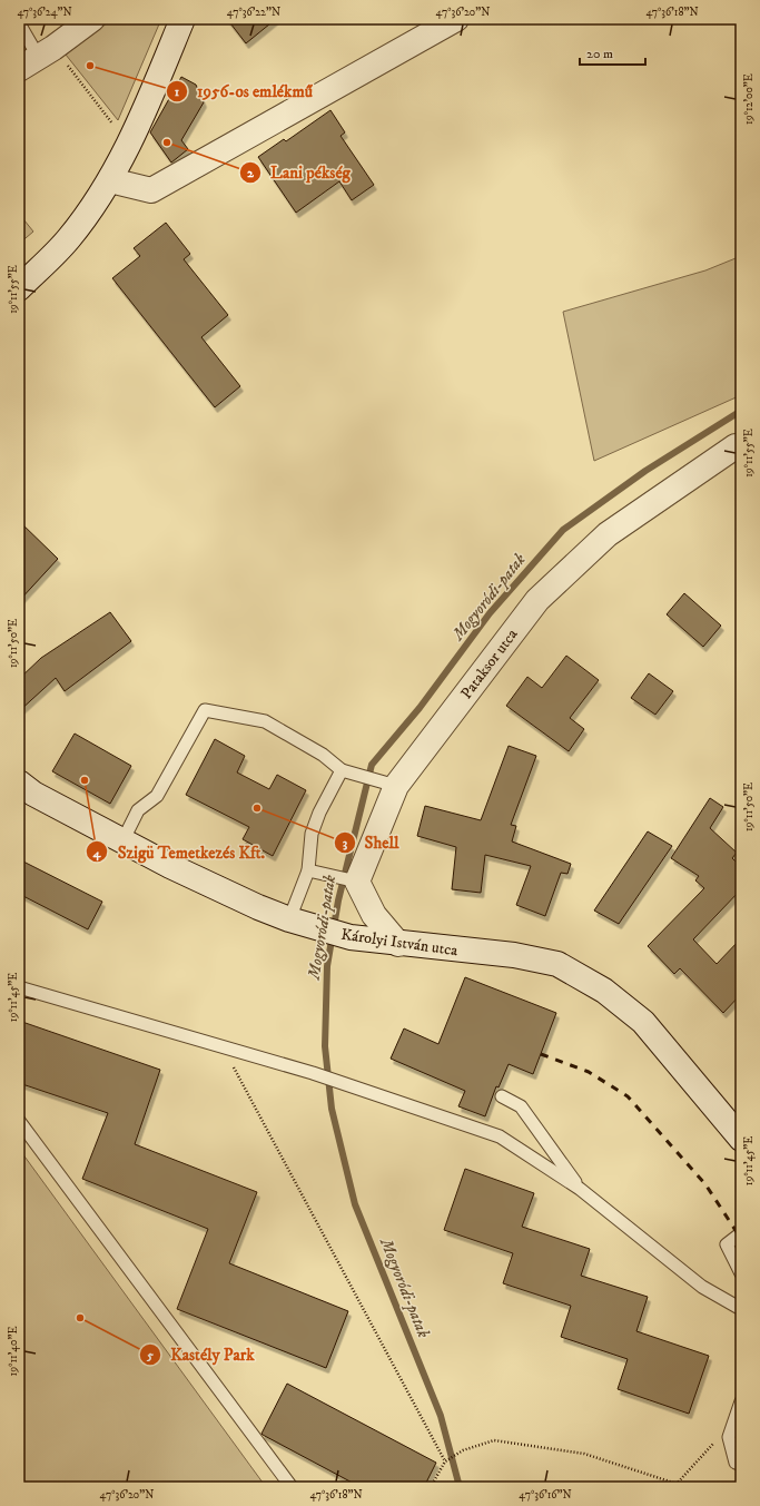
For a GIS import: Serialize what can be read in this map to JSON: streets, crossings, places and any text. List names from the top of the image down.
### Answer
{
  "streets": {
    "main road": ["Pataksor utca", "Károlyi István utca"]
  },
  "water": ["Mogyoródi-patak"],
  "places": [
    "1956-os emlékmű",
    "Lani pékség",
    "Szigü Temetkezés Kft.",
    "Shell",
    "Kastély Park"
  ],
  "scale_bar": "20 m",
  "coordinates": [
    "47°36'24\"N",
    "47°36'22\"N",
    "47°36'20\"N",
    "47°36'18\"N",
    "19°12'00\"E",
    "19°11'55\"E",
    "19°11'50\"E",
    "19°11'45\"E",
    "19°11'40\"E",
    "47°36'16\"N"
  ]
}
